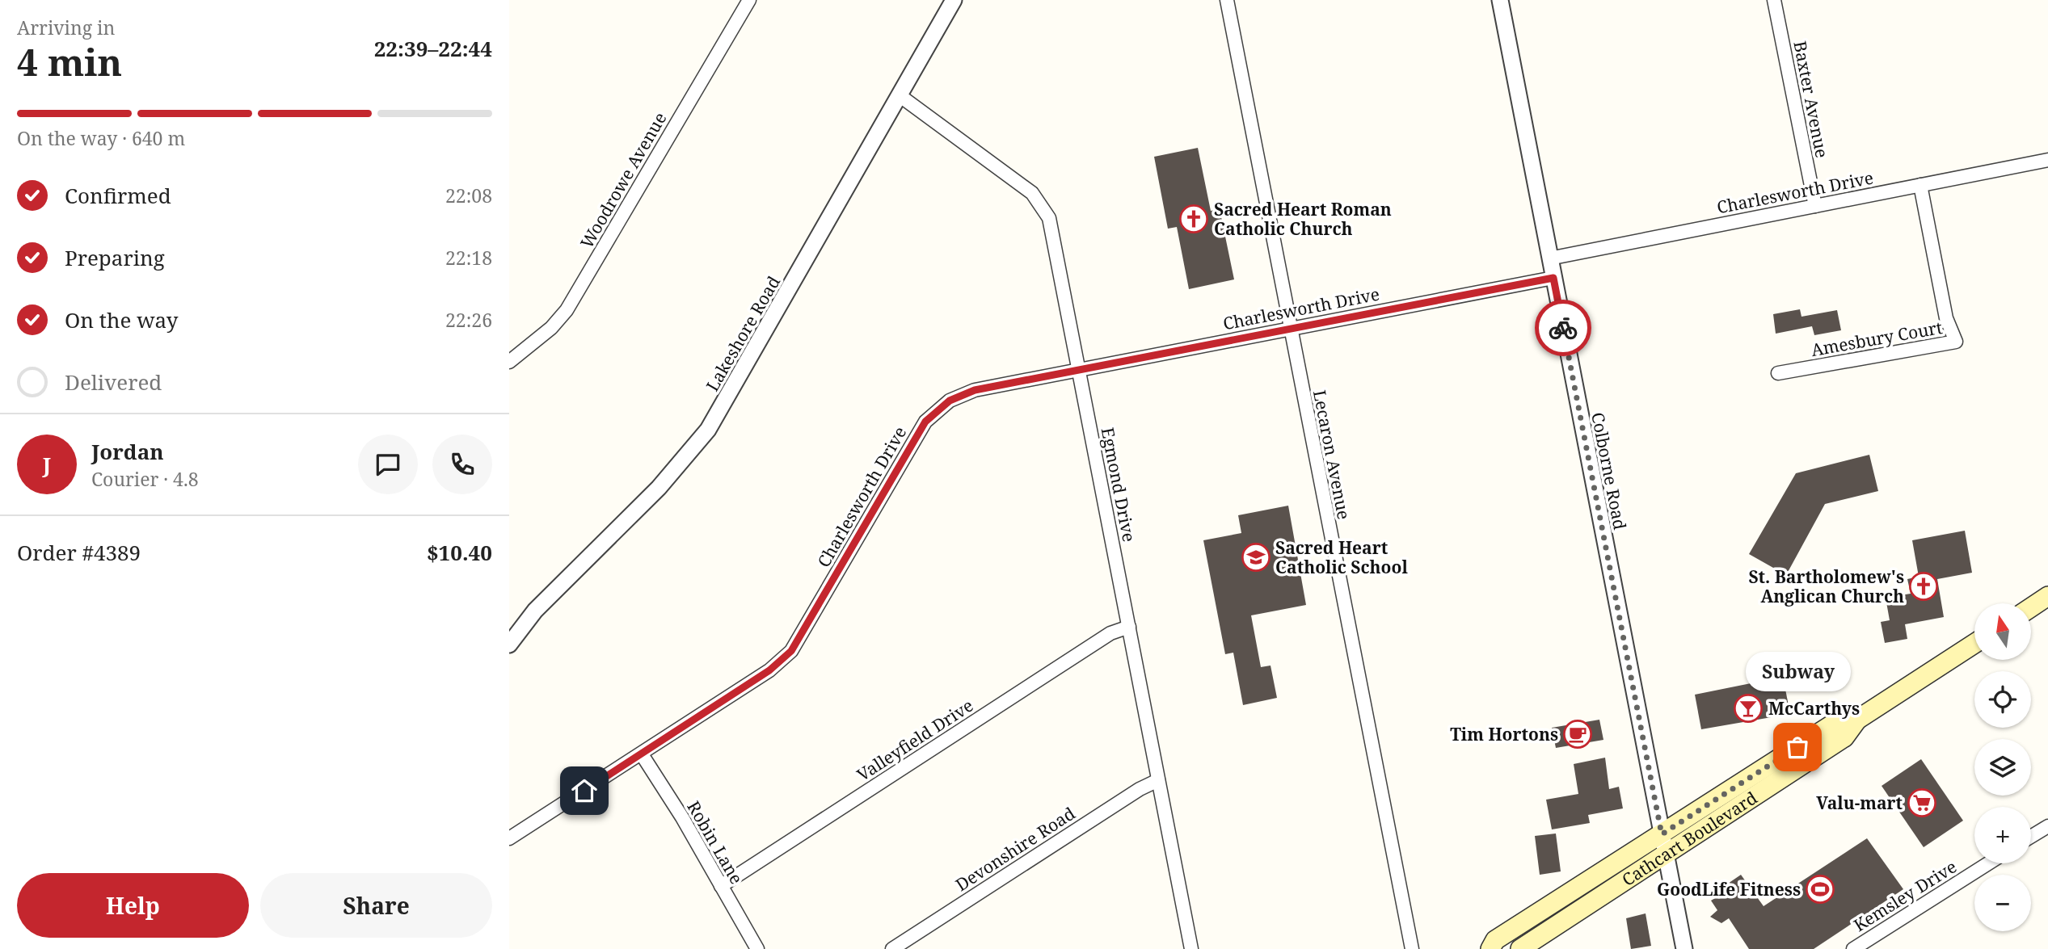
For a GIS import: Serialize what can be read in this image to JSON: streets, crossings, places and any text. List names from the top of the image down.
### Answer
{
  "streets": {
    "main road": ["Cathcart Boulevard"],
    "street": [
      "Baxter Avenue",
      "Woodrowe Avenue",
      "Charlesworth Drive",
      "Lakeshore Road",
      "Amesbury Court",
      "Lecaron Avenue",
      "Colborne Road",
      "Egmond Drive",
      "Valleyfield Drive",
      "Robin Lane",
      "Devonshire Road",
      "Kemsley Drive"
    ]
  },
  "crossings": [
    ["Baxter Avenue", "Charlesworth Drive"],
    ["Charlesworth Drive", "Amesbury Court"],
    ["Charlesworth Drive", "Lecaron Avenue"],
    ["Charlesworth Drive", "Colborne Road"],
    ["Charlesworth Drive", "Egmond Drive"],
    ["Charlesworth Drive", "Robin Lane"],
    ["Lakeshore Road", "Egmond Drive"],
    ["Colborne Road", "Cathcart Boulevard"],
    ["Egmond Drive", "Valleyfield Drive"],
    ["Egmond Drive", "Devonshire Road"],
    ["Valleyfield Drive", "Robin Lane"]
  ],
  "places": {
    "church": ["Sacred Heart Roman Catholic Church", "St. Bartholomew's Anglican Church"],
    "school or university": ["Sacred Heart Catholic School"],
    "bar": ["McCarthys"],
    "cafe": ["Tim Hortons"],
    "other": ["Subway"],
    "supermarket": ["Valu-mart"],
    "sports": ["GoodLife Fitness"]
  },
  "north": "top",
  "page": {
    "heading": ["4 min", "Arriving in", "22:39–22:44"],
    "panel": [
      "Jordan",
      "Courier · 4.8",
      "Order #4389",
      "$10.40"
    ],
    "bar": "On the way · 640 m",
    "list": [
      ["Confirmed", "22:08"],
      ["Preparing", "22:18"],
      ["On the way", "22:26"],
      "Delivered"
    ],
    "round": "J",
    "map_buttons": ["+", "−"],
    "bubble": "Subway",
    "buttons": ["Help", "Share"]
  }
}
